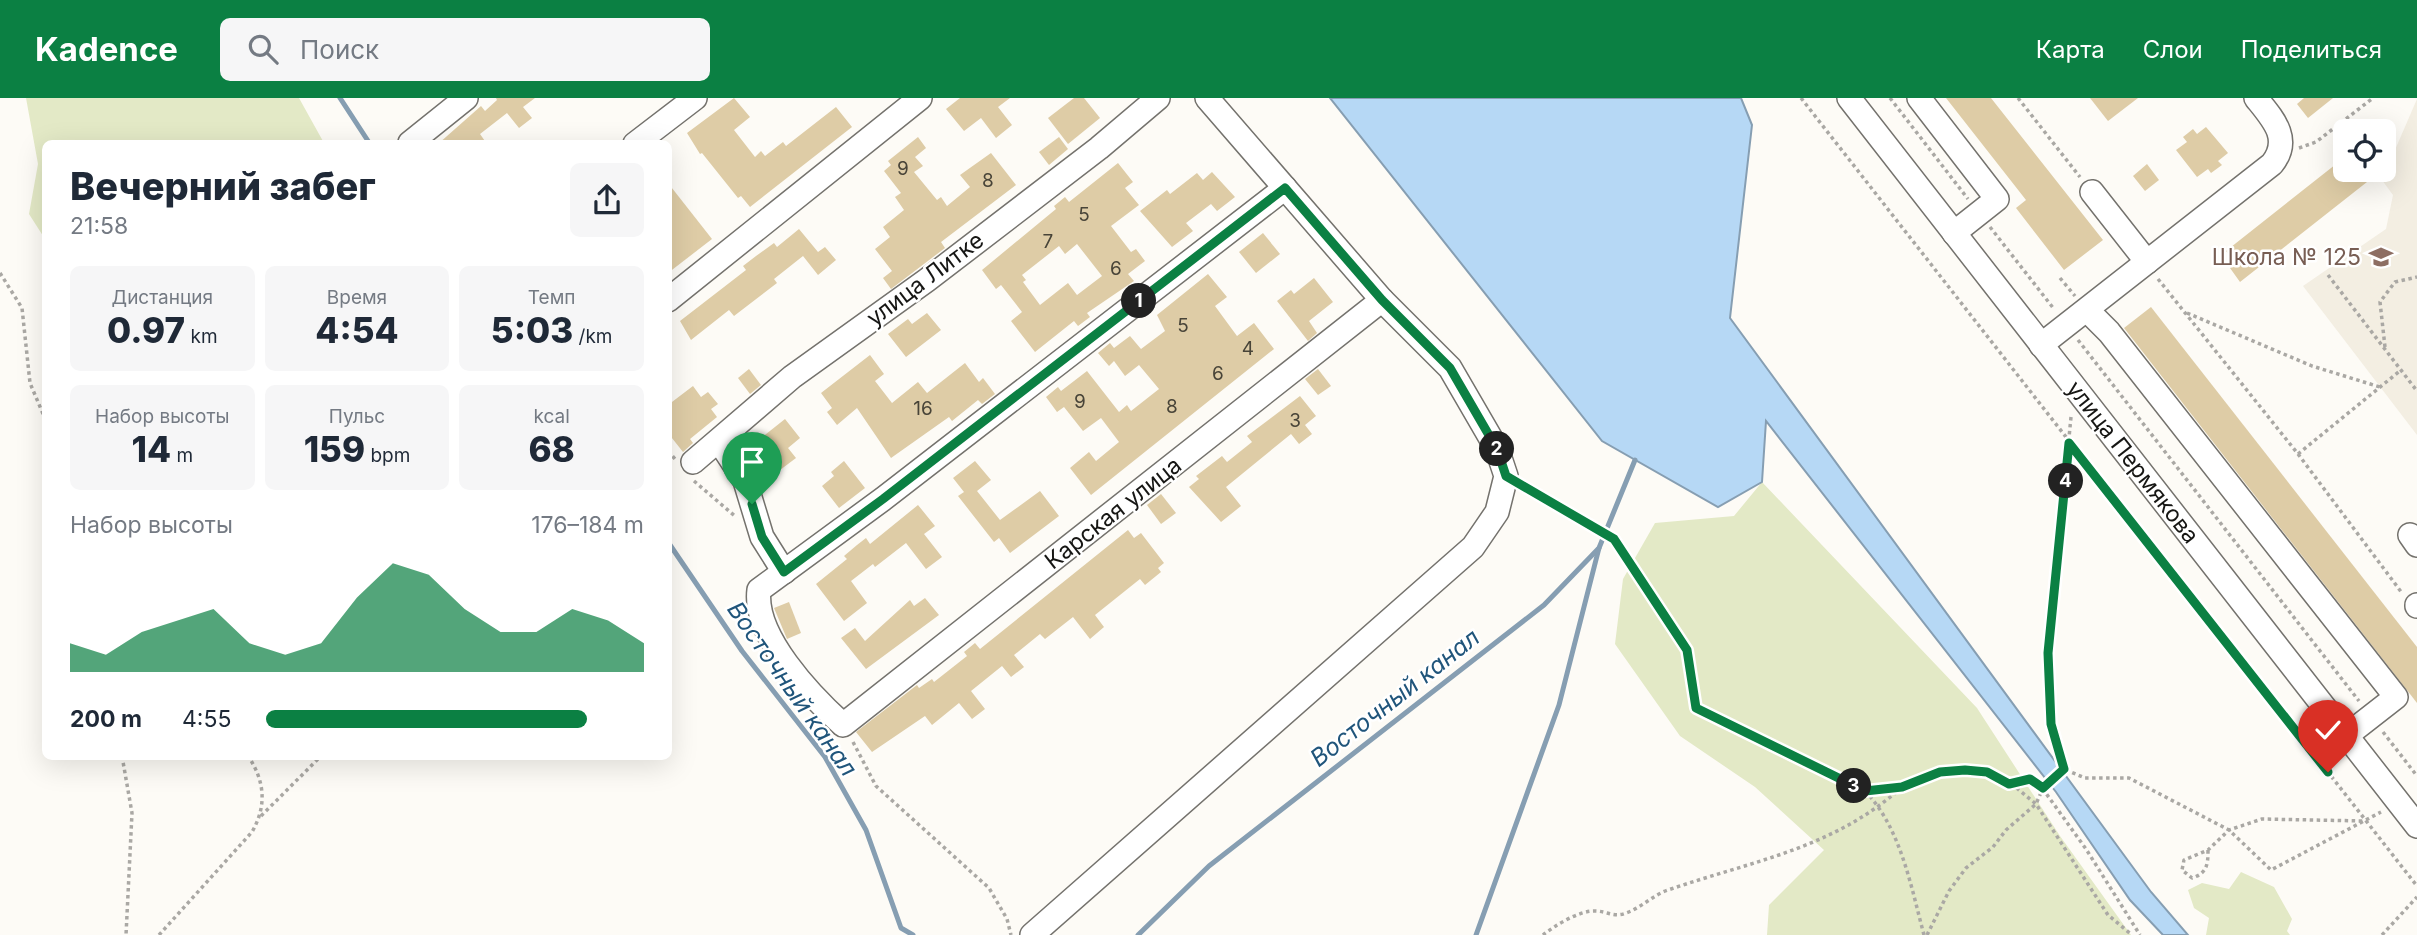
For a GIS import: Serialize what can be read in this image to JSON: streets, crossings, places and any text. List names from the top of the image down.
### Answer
{
  "streets": {
    "street": ["улица Литке", "улица Пермякова", "Карская улица"]
  },
  "water": ["Восточный канал"],
  "places": {
    "school or university": ["Школа № 125"]
  },
  "house_numbers": [
    "9",
    "8",
    "5",
    "7",
    "6",
    "5",
    "4",
    "6",
    "9",
    "8",
    "16",
    "3"
  ],
  "page": {
    "header": "Kadence",
    "search": "Поиск",
    "nav": ["Карта", "Слои", "Поделиться"],
    "heading": ["Вечерний забег", "21:58"],
    "stats": [
      ["Дистанция", "0.97 km"],
      ["Время", "4:54"],
      ["Темп", "5:03 /km"],
      ["Набор высоты", "14 m"],
      ["Пульс", "159 bpm"],
      ["kcal", "68"]
    ],
    "pins": [
      "1",
      "2",
      "4",
      "3"
    ],
    "chart": ["Набор высоты", "176–184 m"],
    "list": [
      {
        "name": "200 m",
        "note": "4:55"
      }
    ]
  }
}
